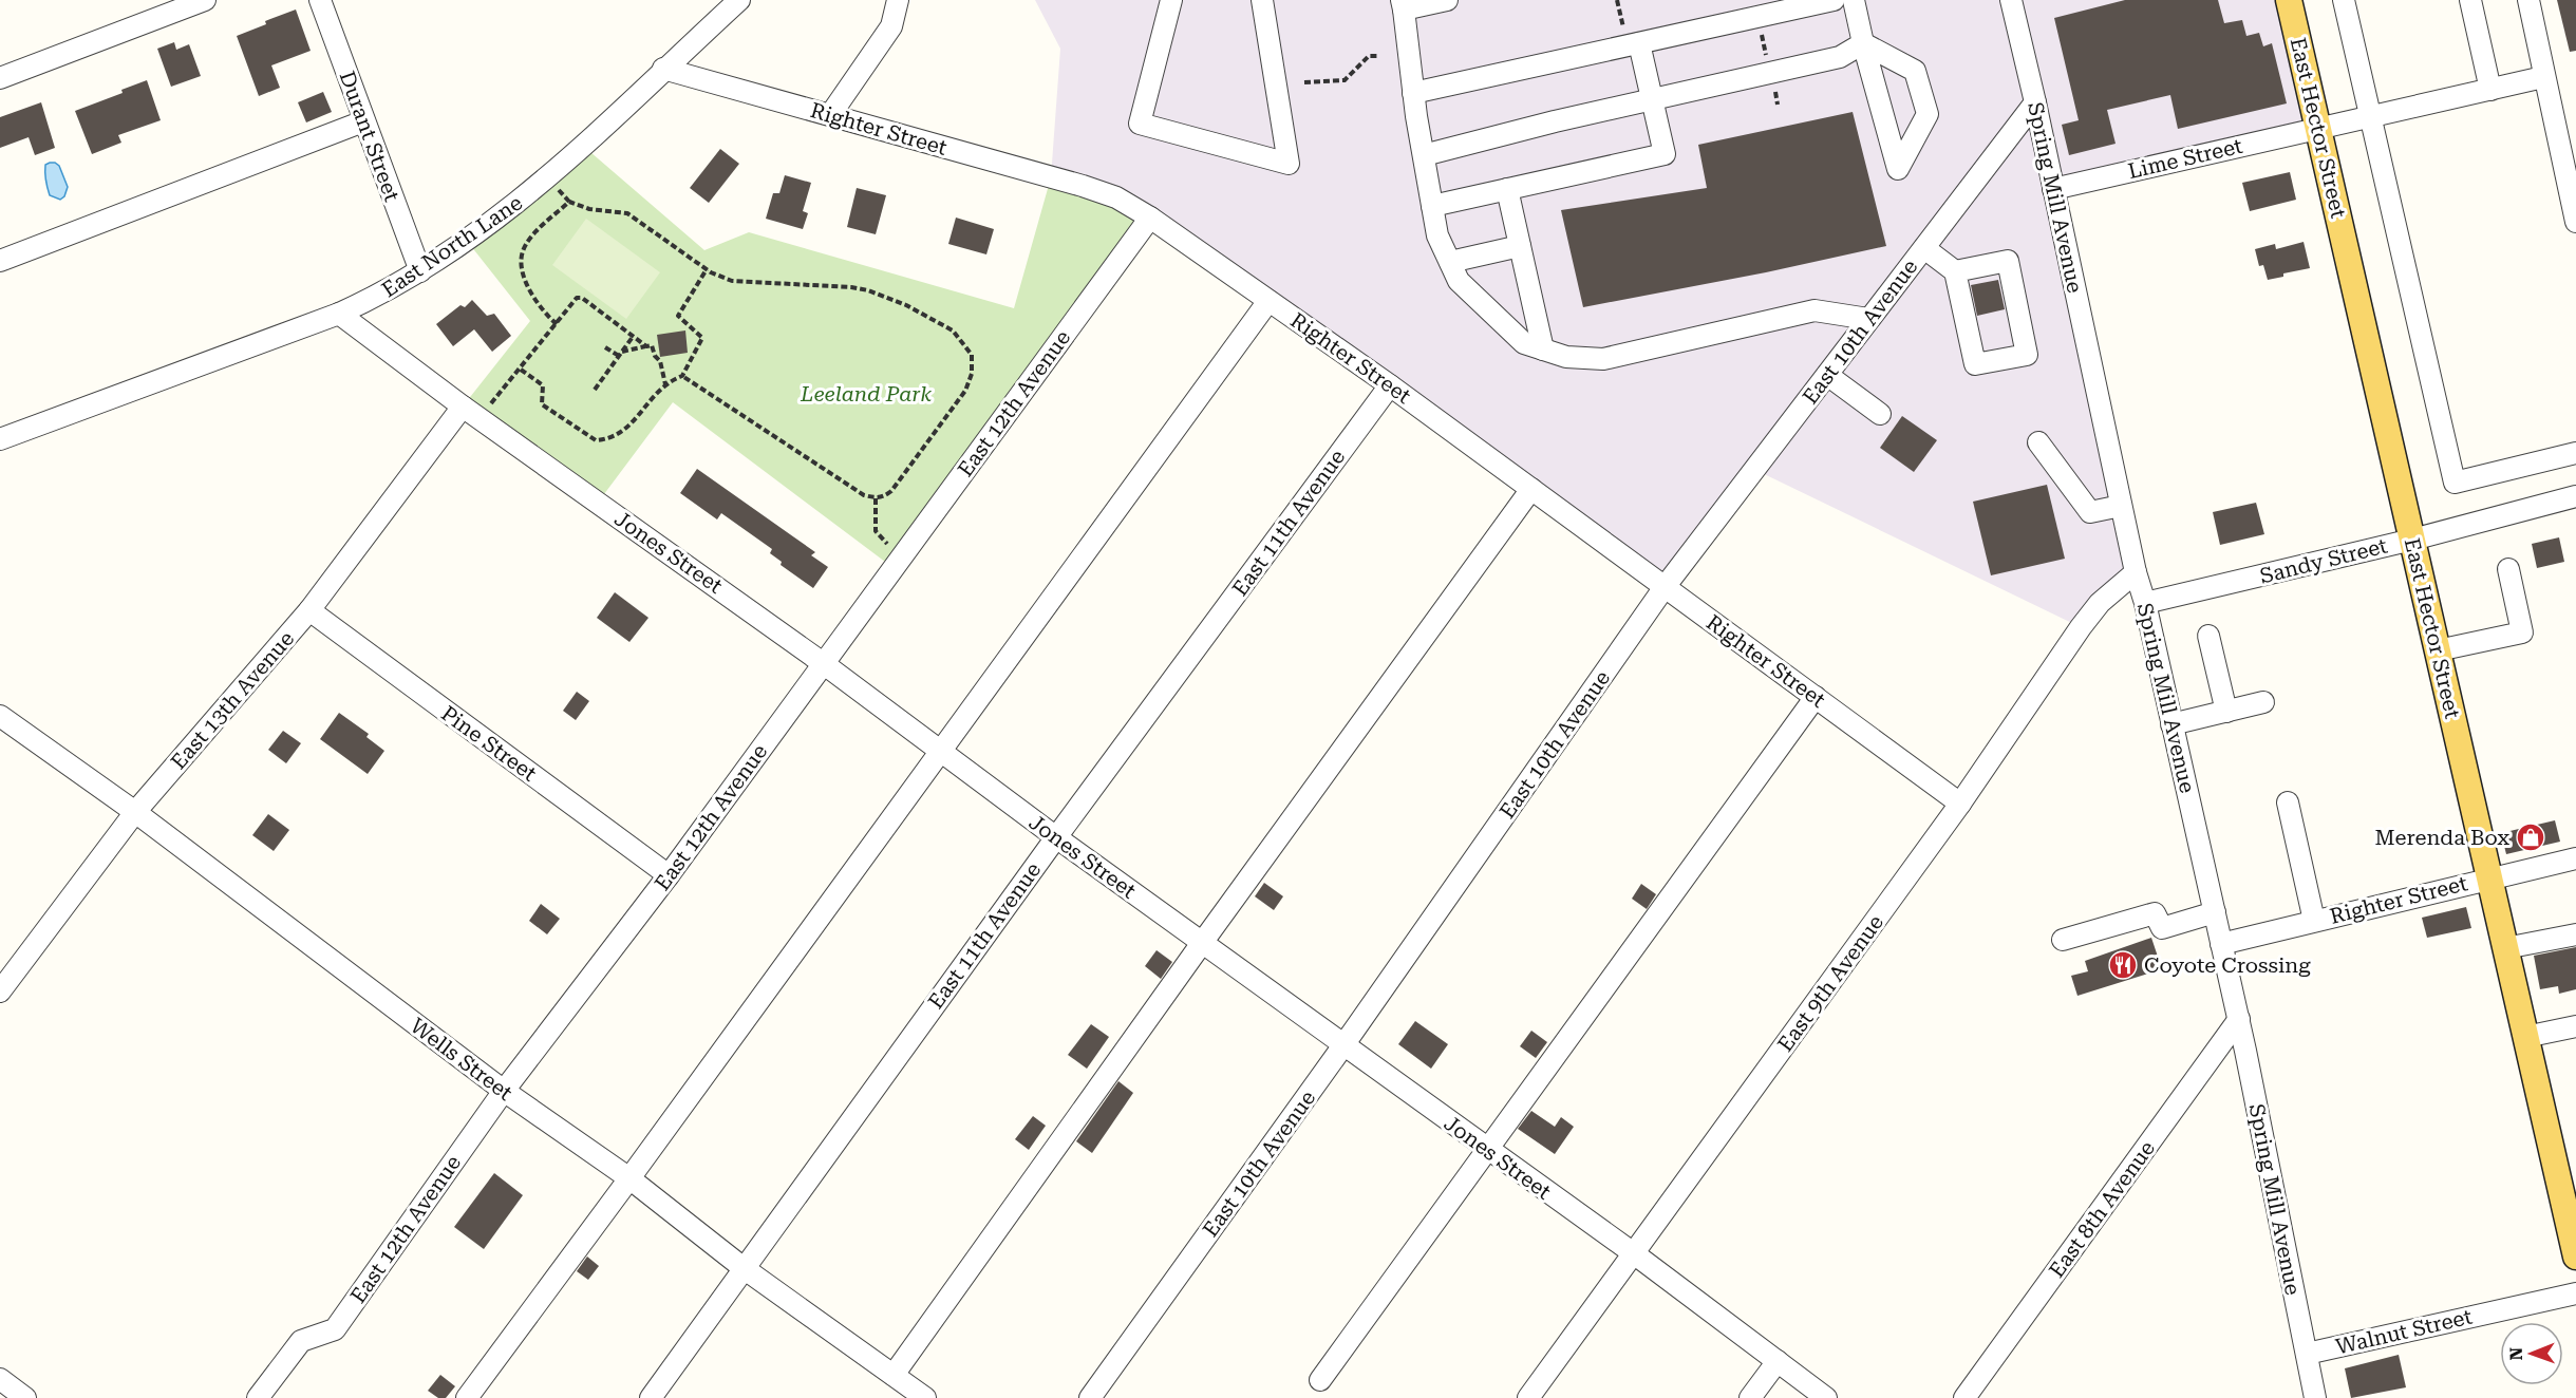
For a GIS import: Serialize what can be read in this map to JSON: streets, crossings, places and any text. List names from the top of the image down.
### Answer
{
  "streets": {
    "main road": ["East Hector Street"],
    "street": [
      "Righter Street",
      "Durant Street",
      "Lime Street",
      "Spring Mill Avenue",
      "East North Lane",
      "East 10th Avenue",
      "East 12th Avenue",
      "East 11th Avenue",
      "Jones Street",
      "Sandy Street",
      "East 13th Avenue",
      "Pine Street",
      "East 9th Avenue",
      "Wells Street",
      "East 8th Avenue",
      "Walnut Street"
    ]
  },
  "crossings": [
    ["East Hector Street", "Righter Street"],
    ["East Hector Street", "Lime Street"],
    ["East Hector Street", "Sandy Street"],
    ["Righter Street", "Spring Mill Avenue"],
    ["Righter Street", "East North Lane"],
    ["Righter Street", "East 10th Avenue"],
    ["Righter Street", "East 12th Avenue"],
    ["Righter Street", "East 11th Avenue"],
    ["Righter Street", "East 9th Avenue"],
    ["Durant Street", "East North Lane"],
    ["Lime Street", "Spring Mill Avenue"],
    ["Spring Mill Avenue", "East 10th Avenue"],
    ["Spring Mill Avenue", "Sandy Street"],
    ["Spring Mill Avenue", "East 9th Avenue"],
    ["Spring Mill Avenue", "East 8th Avenue"],
    ["Spring Mill Avenue", "Walnut Street"],
    ["East North Lane", "Jones Street"],
    ["East 10th Avenue", "Jones Street"],
    ["East 12th Avenue", "Jones Street"],
    ["East 12th Avenue", "Pine Street"],
    ["East 12th Avenue", "Wells Street"],
    ["East 11th Avenue", "Jones Street"],
    ["East 11th Avenue", "Wells Street"],
    ["Jones Street", "East 13th Avenue"],
    ["Jones Street", "East 9th Avenue"],
    ["East 13th Avenue", "Pine Street"],
    ["East 13th Avenue", "Wells Street"]
  ],
  "parks": ["Leeland Park"],
  "places": {
    "shop": ["Merenda Box"],
    "restaurant": ["Coyote Crossing"]
  },
  "north": "left"
}
